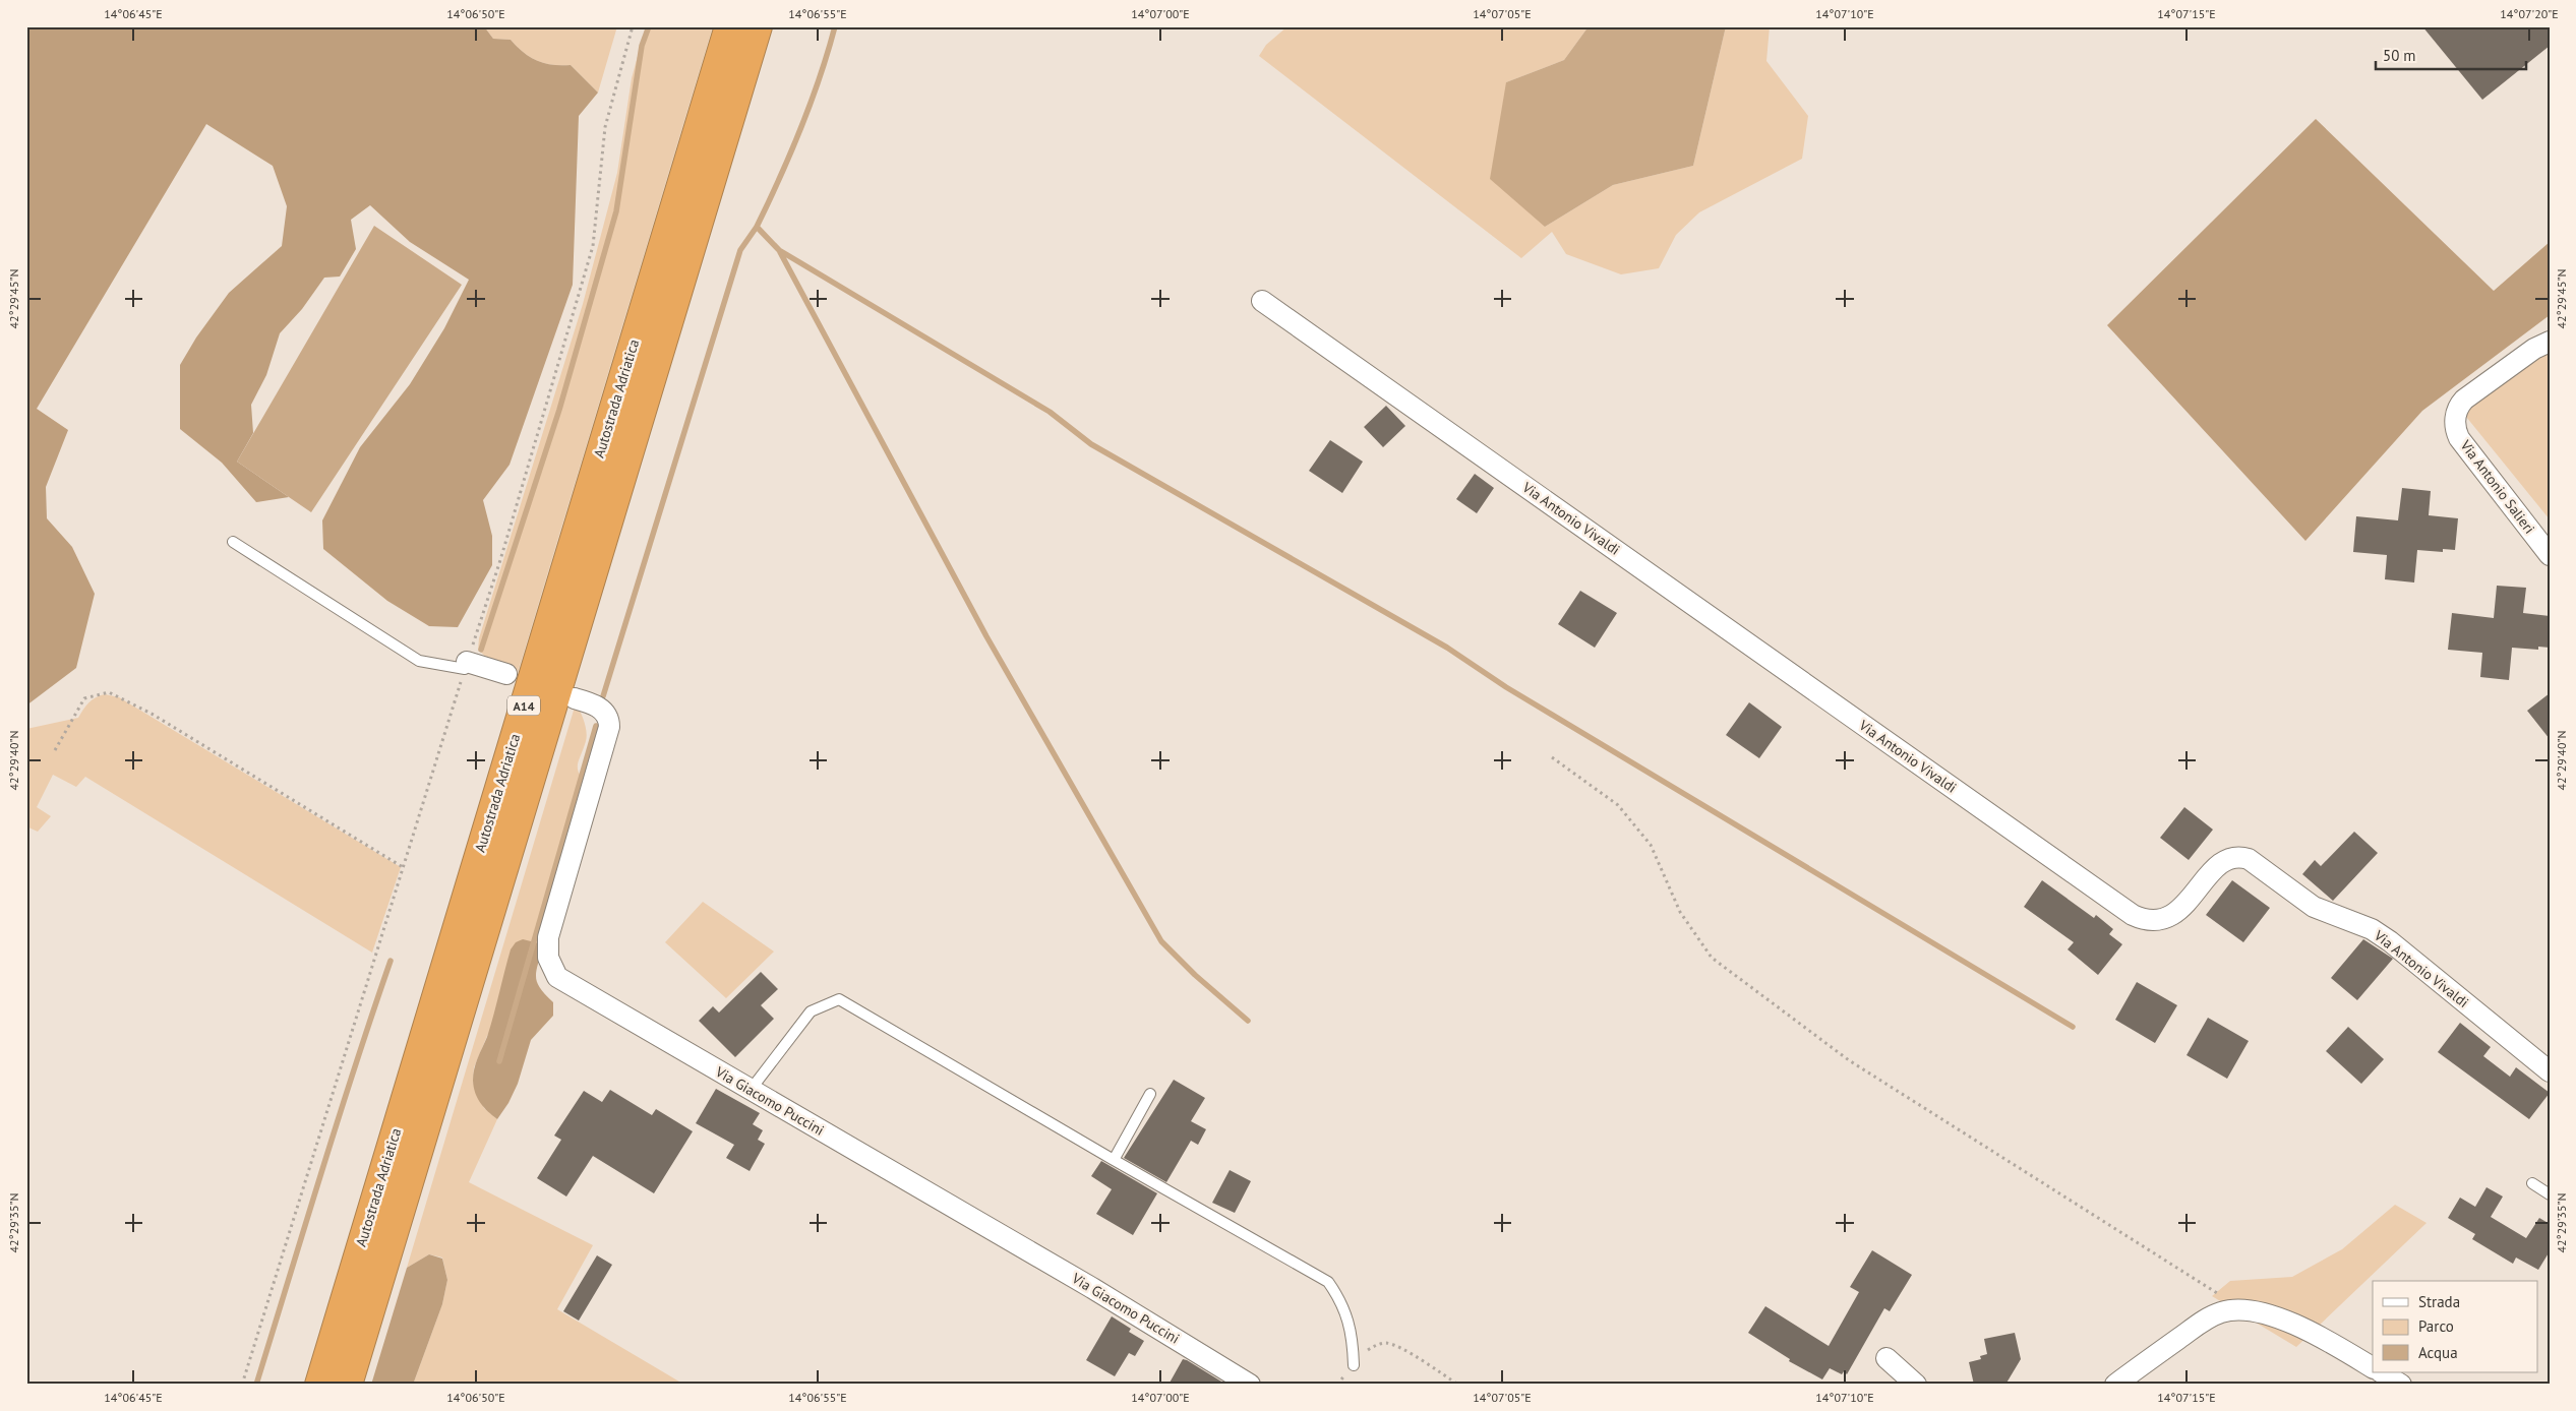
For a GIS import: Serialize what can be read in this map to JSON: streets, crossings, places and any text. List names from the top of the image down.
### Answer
{
  "streets": {
    "highway": ["Autostrada Adriatica", "A14"],
    "street": ["Via Antonio Salieri", "Via Antonio Vivaldi", "Via Giacomo Puccini"]
  },
  "legend": ["Strada", "Parco", "Acqua"],
  "scale_bar": "50 m",
  "coordinates": [
    "14°06'45\"E",
    "14°06'50\"E",
    "14°06'55\"E",
    "14°07'00\"E",
    "14°07'05\"E",
    "14°07'10\"E",
    "14°07'15\"E",
    "14°07'20\"E",
    "42°29'45\"N",
    "42°29'40\"N",
    "42°29'35\"N"
  ]
}
